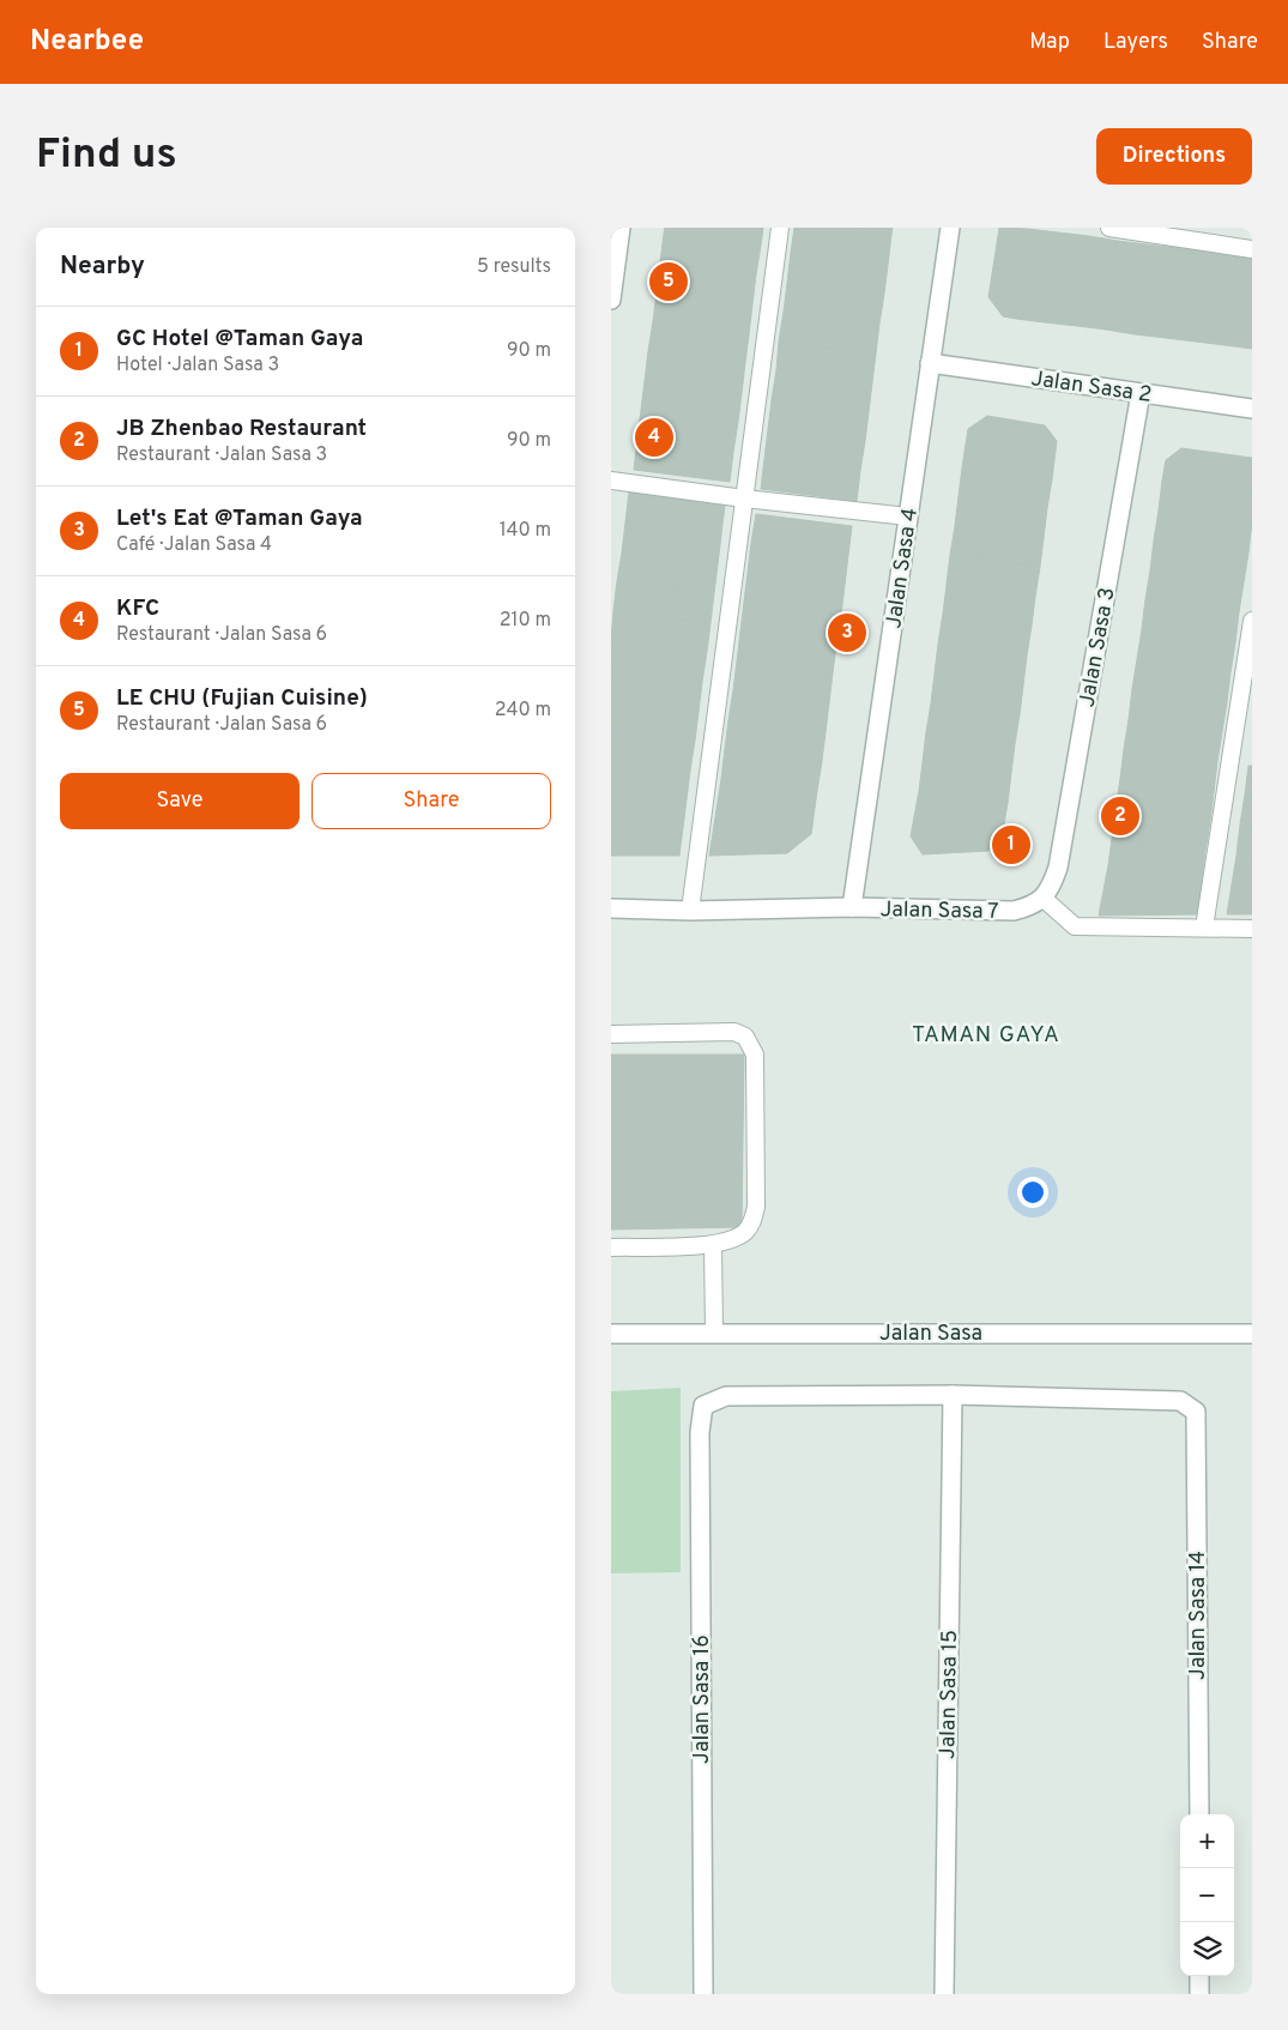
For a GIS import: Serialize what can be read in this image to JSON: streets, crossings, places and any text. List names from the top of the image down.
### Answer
{
  "streets": {
    "street": [
      "Jalan Sasa 2",
      "Jalan Sasa 4",
      "Jalan Sasa 3",
      "Jalan Sasa 7",
      "Jalan Sasa",
      "Jalan Sasa 14",
      "Jalan Sasa 15",
      "Jalan Sasa 16"
    ]
  },
  "crossings": [
    ["Jalan Sasa 2", "Jalan Sasa 4"],
    ["Jalan Sasa 2", "Jalan Sasa 3"],
    ["Jalan Sasa 4", "Jalan Sasa 7"],
    ["Jalan Sasa 3", "Jalan Sasa 7"],
    ["Jalan Sasa 14", "Jalan Sasa 15"],
    ["Jalan Sasa 14", "Jalan Sasa 16"],
    ["Jalan Sasa 15", "Jalan Sasa 16"]
  ],
  "districts": ["TAMAN GAYA"],
  "page": {
    "header": "Nearbee",
    "nav": ["Map", "Layers", "Share"],
    "buttons": [
      "Directions",
      ["Save", "Share"]
    ],
    "title": "Find us",
    "heading": ["Nearby", "5 results"],
    "pins": [
      "5",
      "4",
      "3",
      "2",
      "1"
    ],
    "list": [
      {
        "mark": "1",
        "name": "GC Hotel @Taman Gaya",
        "note": "Hotel · Jalan Sasa 3",
        "value": "90 m"
      },
      {
        "mark": "2",
        "name": "JB Zhenbao Restaurant",
        "note": "Restaurant · Jalan Sasa 3",
        "value": "90 m"
      },
      {
        "mark": "3",
        "name": "Let's Eat @Taman Gaya",
        "note": "Café · Jalan Sasa 4",
        "value": "140 m"
      },
      {
        "mark": "4",
        "name": "KFC",
        "note": "Restaurant · Jalan Sasa 6",
        "value": "210 m"
      },
      {
        "mark": "5",
        "name": "LE CHU (Fujian Cuisine)",
        "note": "Restaurant · Jalan Sasa 6",
        "value": "240 m"
      }
    ],
    "map_buttons": ["+", "−"]
  }
}
